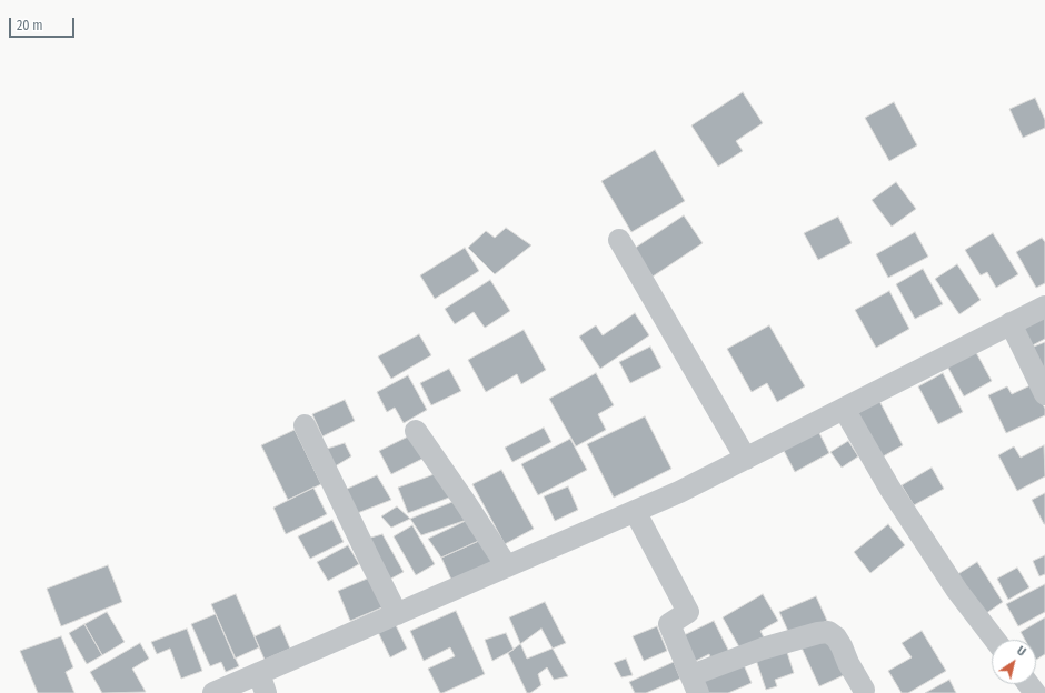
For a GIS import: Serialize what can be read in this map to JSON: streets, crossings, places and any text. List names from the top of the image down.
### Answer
{
  "scale_bar": "20 m",
  "north": "top right"
}
